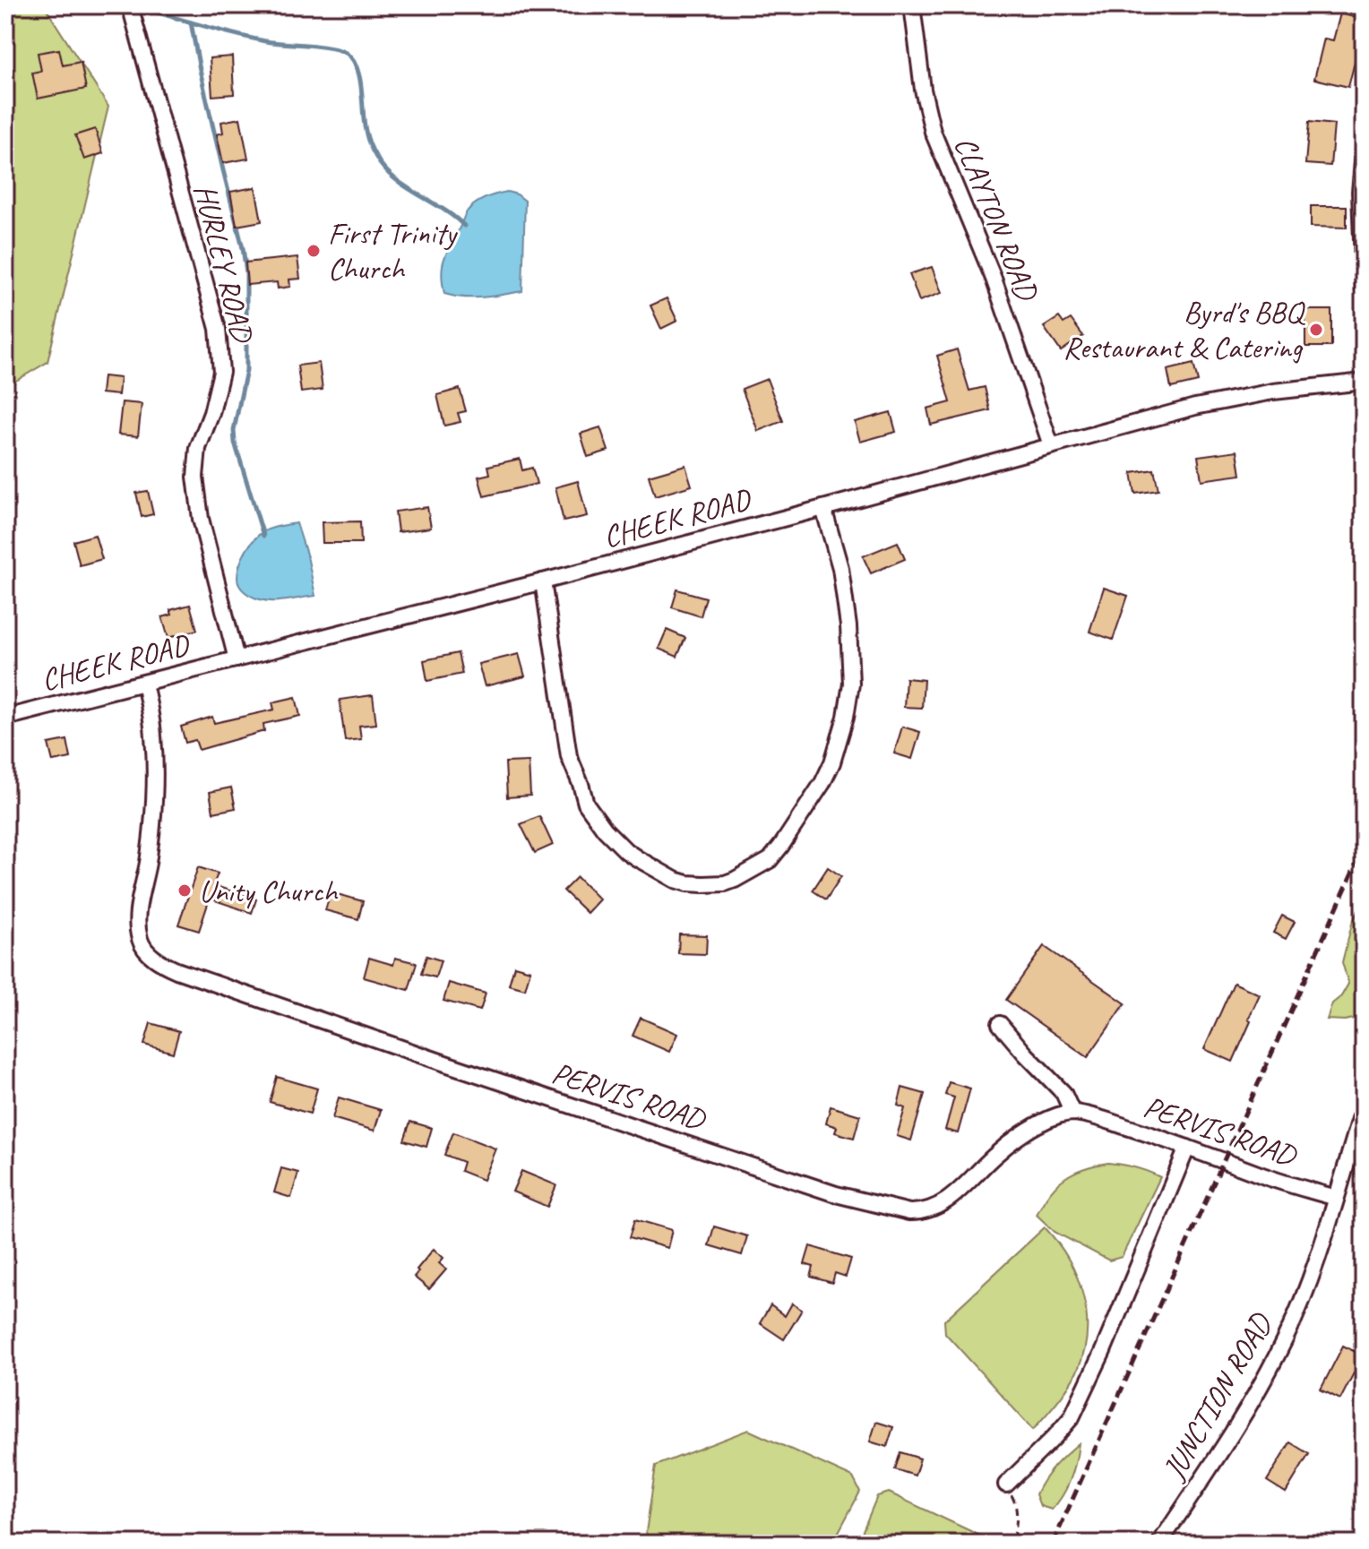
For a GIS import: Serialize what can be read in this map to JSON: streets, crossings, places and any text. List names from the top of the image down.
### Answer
{
  "streets": {
    "street": [
      "CLAYTON ROAD",
      "HURLEY ROAD",
      "CHEEK ROAD",
      "PERVIS ROAD",
      "JUNCTION ROAD"
    ]
  },
  "crossings": [
    ["CLAYTON ROAD", "CHEEK ROAD"],
    ["HURLEY ROAD", "CHEEK ROAD"],
    ["CHEEK ROAD", "PERVIS ROAD"],
    ["PERVIS ROAD", "JUNCTION ROAD"]
  ],
  "places": ["First Trinity Church", "Byrd's BBQ Restaurant & Catering", "Unity Church"]
}
